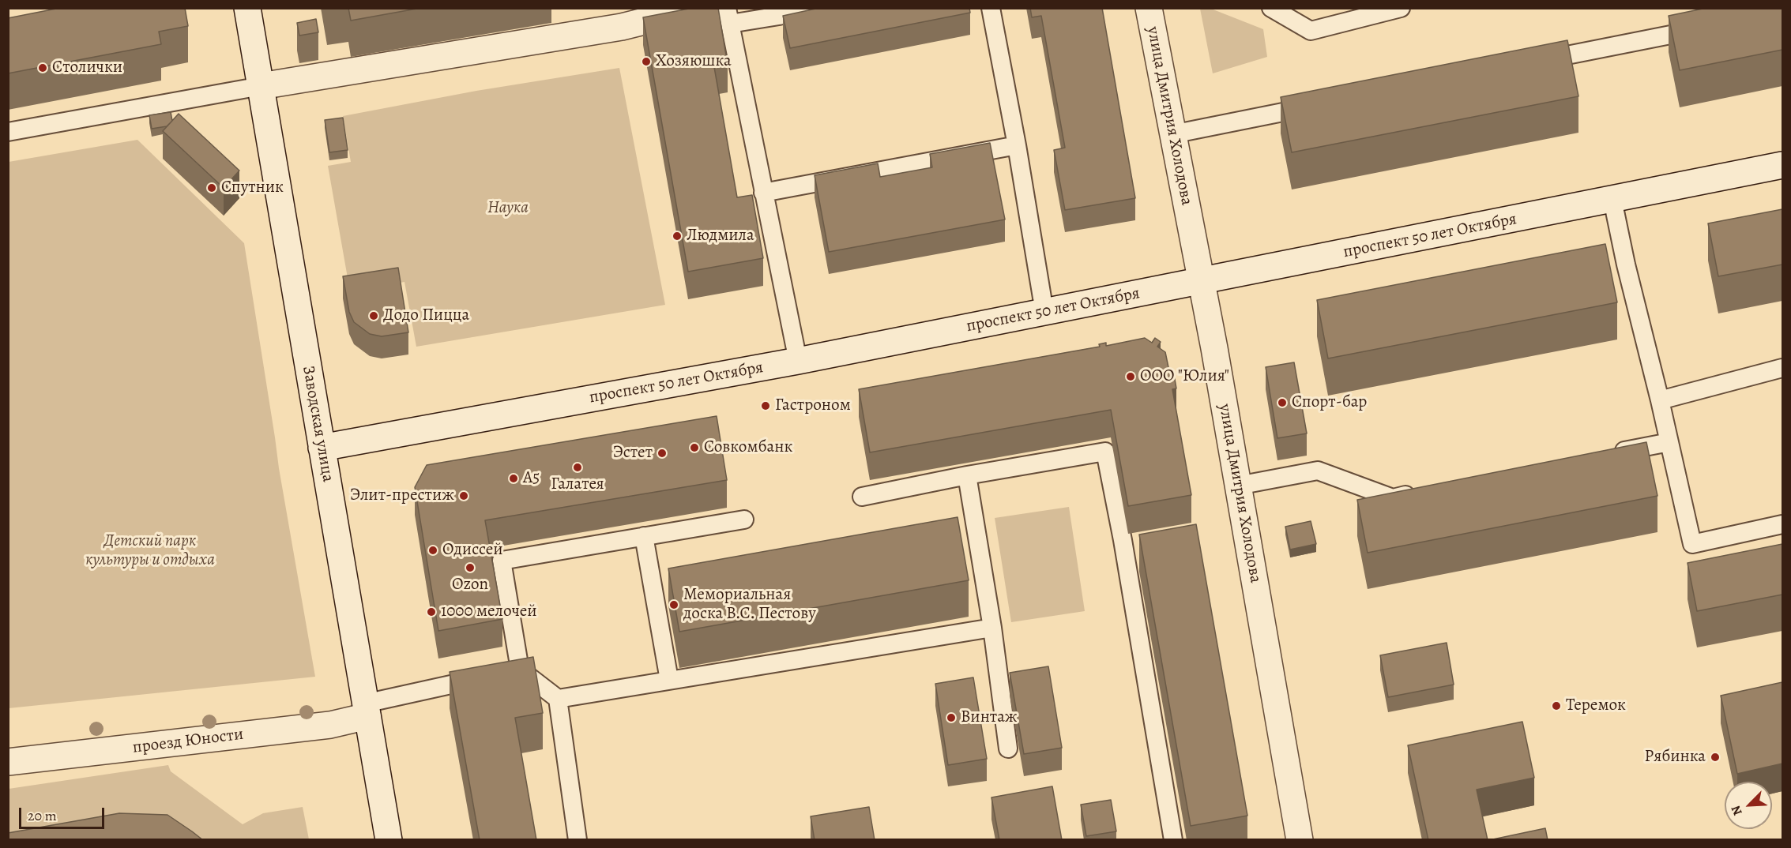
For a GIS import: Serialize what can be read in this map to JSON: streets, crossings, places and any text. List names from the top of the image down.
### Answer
{
  "streets": {
    "street": [
      "улица Дмитрия Холодова",
      "проспект 50 лет Октября",
      "Заводская улица",
      "проезд Юности"
    ]
  },
  "crossings": [
    ["улица Дмитрия Холодова", "проспект 50 лет Октября"],
    ["проспект 50 лет Октября", "Заводская улица"],
    ["Заводская улица", "проезд Юности"]
  ],
  "parks": ["Наука", "Детский парк культуры и отдыха"],
  "places": [
    "Хозяюшка",
    "Столички",
    "Спутник",
    "Людмила",
    "Додо Пицца",
    "ООО \"Юлия\"",
    "Спорт-бар",
    "Гастроном",
    "Совкомбанк",
    "Эстет",
    "Галатея",
    "А5",
    "Элит-престиж",
    "Одиссей",
    "Ozon",
    "Мемориальная доска В.С. Пестову",
    "1000 мелочей",
    "Теремок",
    "Винтаж",
    "Рябинка"
  ],
  "scale_bar": "20 m",
  "north": "bottom left"
}
